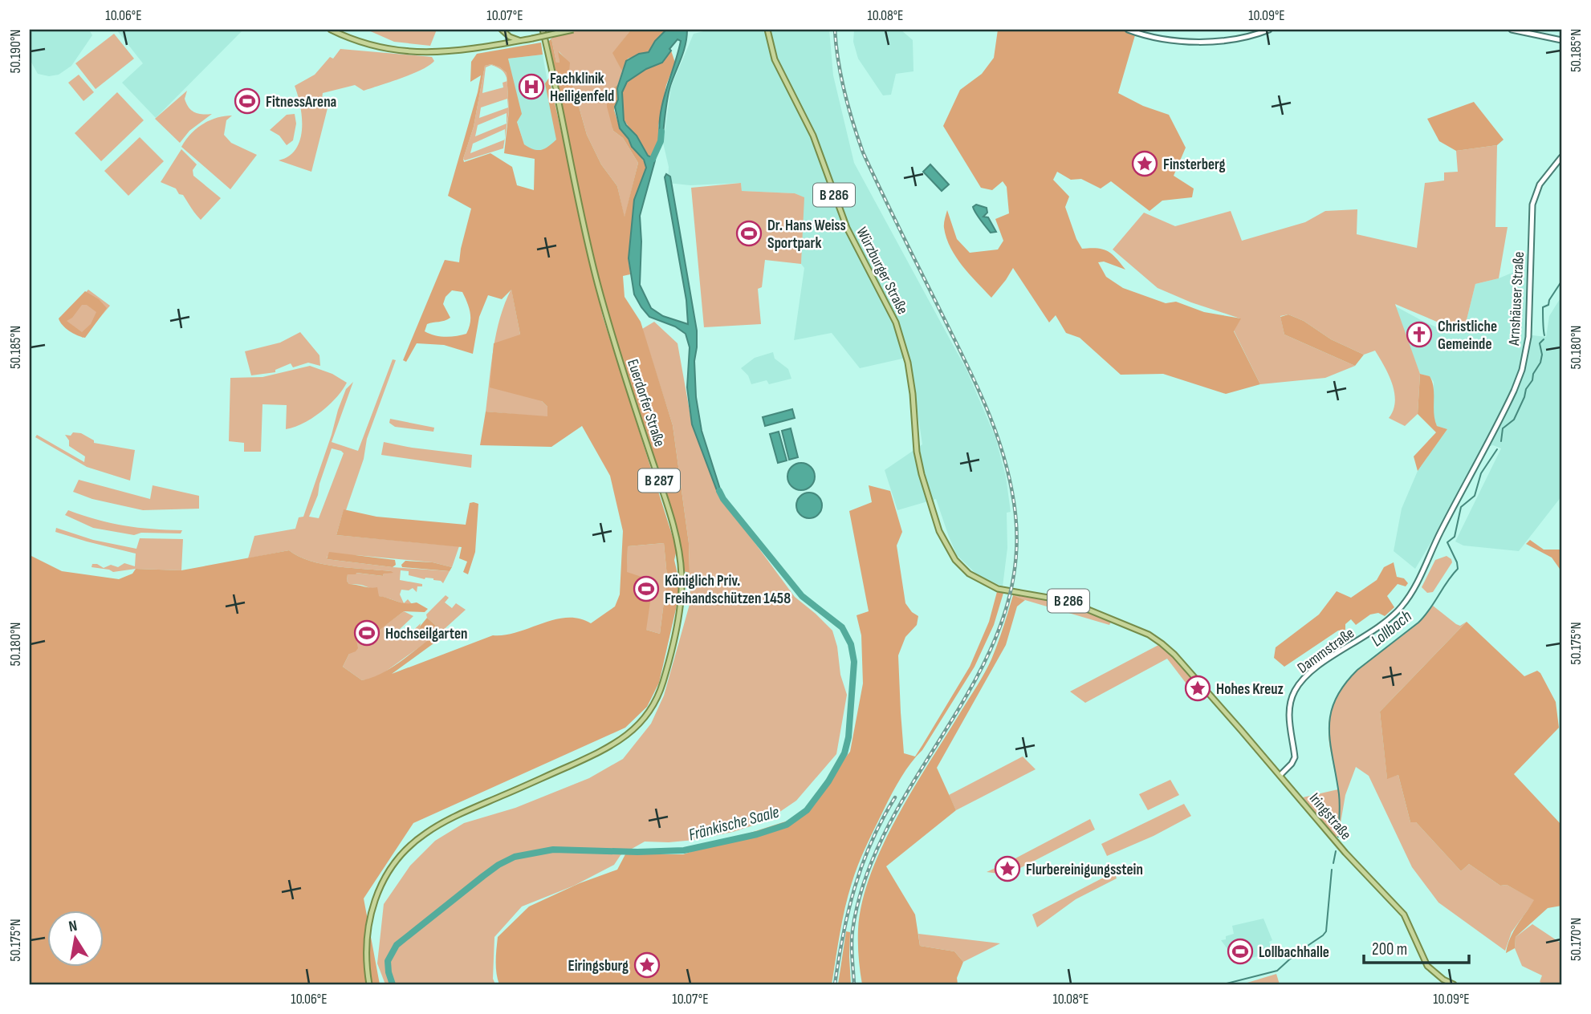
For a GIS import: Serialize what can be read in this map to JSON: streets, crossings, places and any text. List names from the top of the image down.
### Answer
{
  "streets": {
    "main road": [
      "B 286",
      "Würzburger Straße",
      "Euerdorfer Straße",
      "B 287",
      "Iringstraße"
    ],
    "street": ["Arnshäuser Straße", "Dammstraße"]
  },
  "crossings": [
    ["Würzburger Straße", "Iringstraße"],
    ["Arnshäuser Straße", "Dammstraße"],
    ["Dammstraße", "Iringstraße"]
  ],
  "water": ["Lollbach", "Fränkische Saale"],
  "places": {
    "hospital": ["Fachklinik Heiligenfeld"],
    "sports": [
      "FitnessArena",
      "Dr. Hans Weiss Sportpark",
      "Königlich Priv. Freihandschützen 1458",
      "Hochseilgarten",
      "Lollbachhalle"
    ],
    "place": [
      "Finsterberg",
      "Hohes Kreuz",
      "Flurbereinigungsstein",
      "Eiringsburg"
    ],
    "church": ["Christliche Gemeinde"]
  },
  "scale_bar": "200 m",
  "north": "top",
  "coordinates": [
    "10.06°E",
    "10.07°E",
    "10.08°E",
    "10.09°E",
    "50.185°N",
    "50.190°N",
    "50.180°N",
    "50.175°N",
    "50.170°N"
  ]
}
